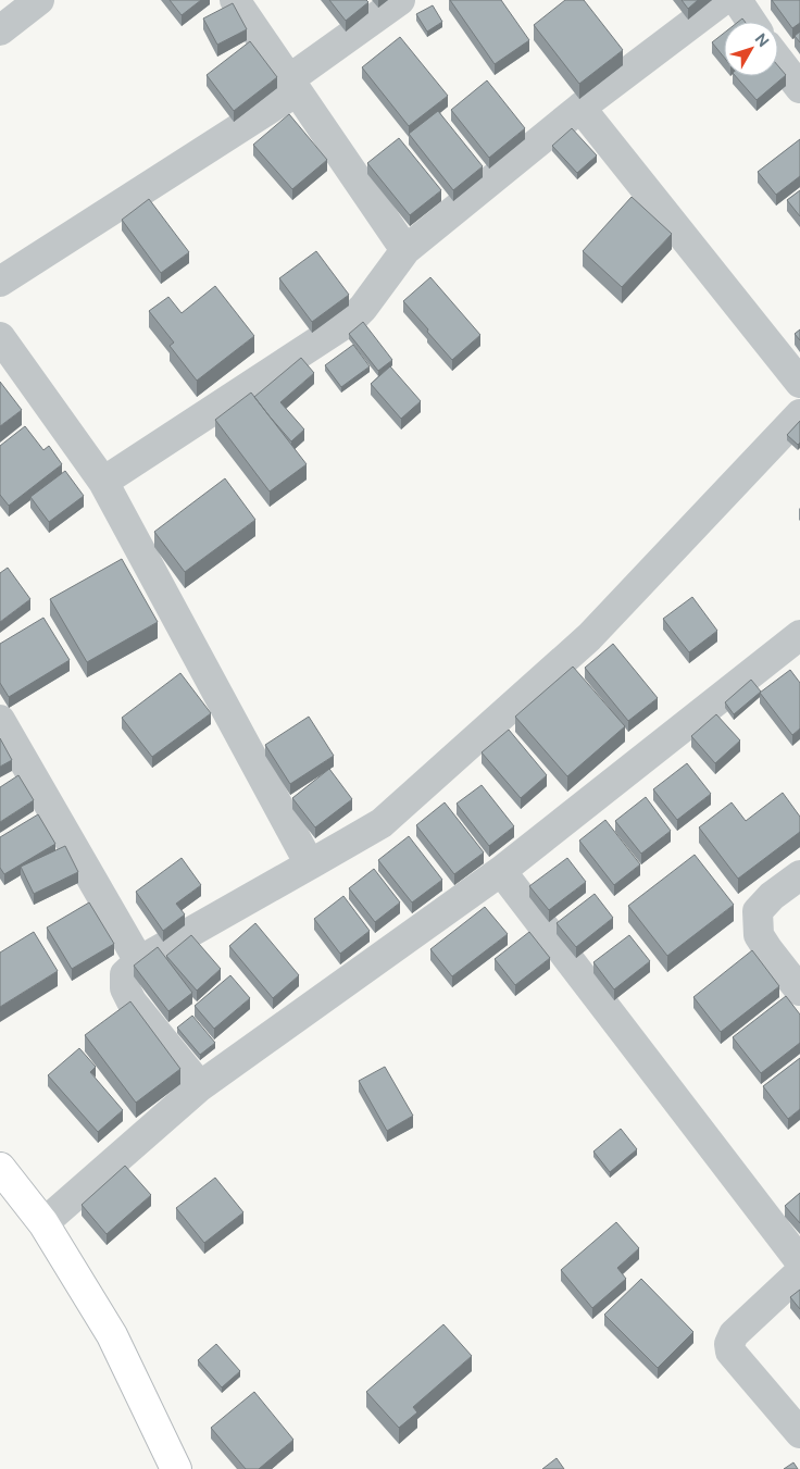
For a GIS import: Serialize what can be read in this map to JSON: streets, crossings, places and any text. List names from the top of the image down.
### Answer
{
  "north": "top right"
}
